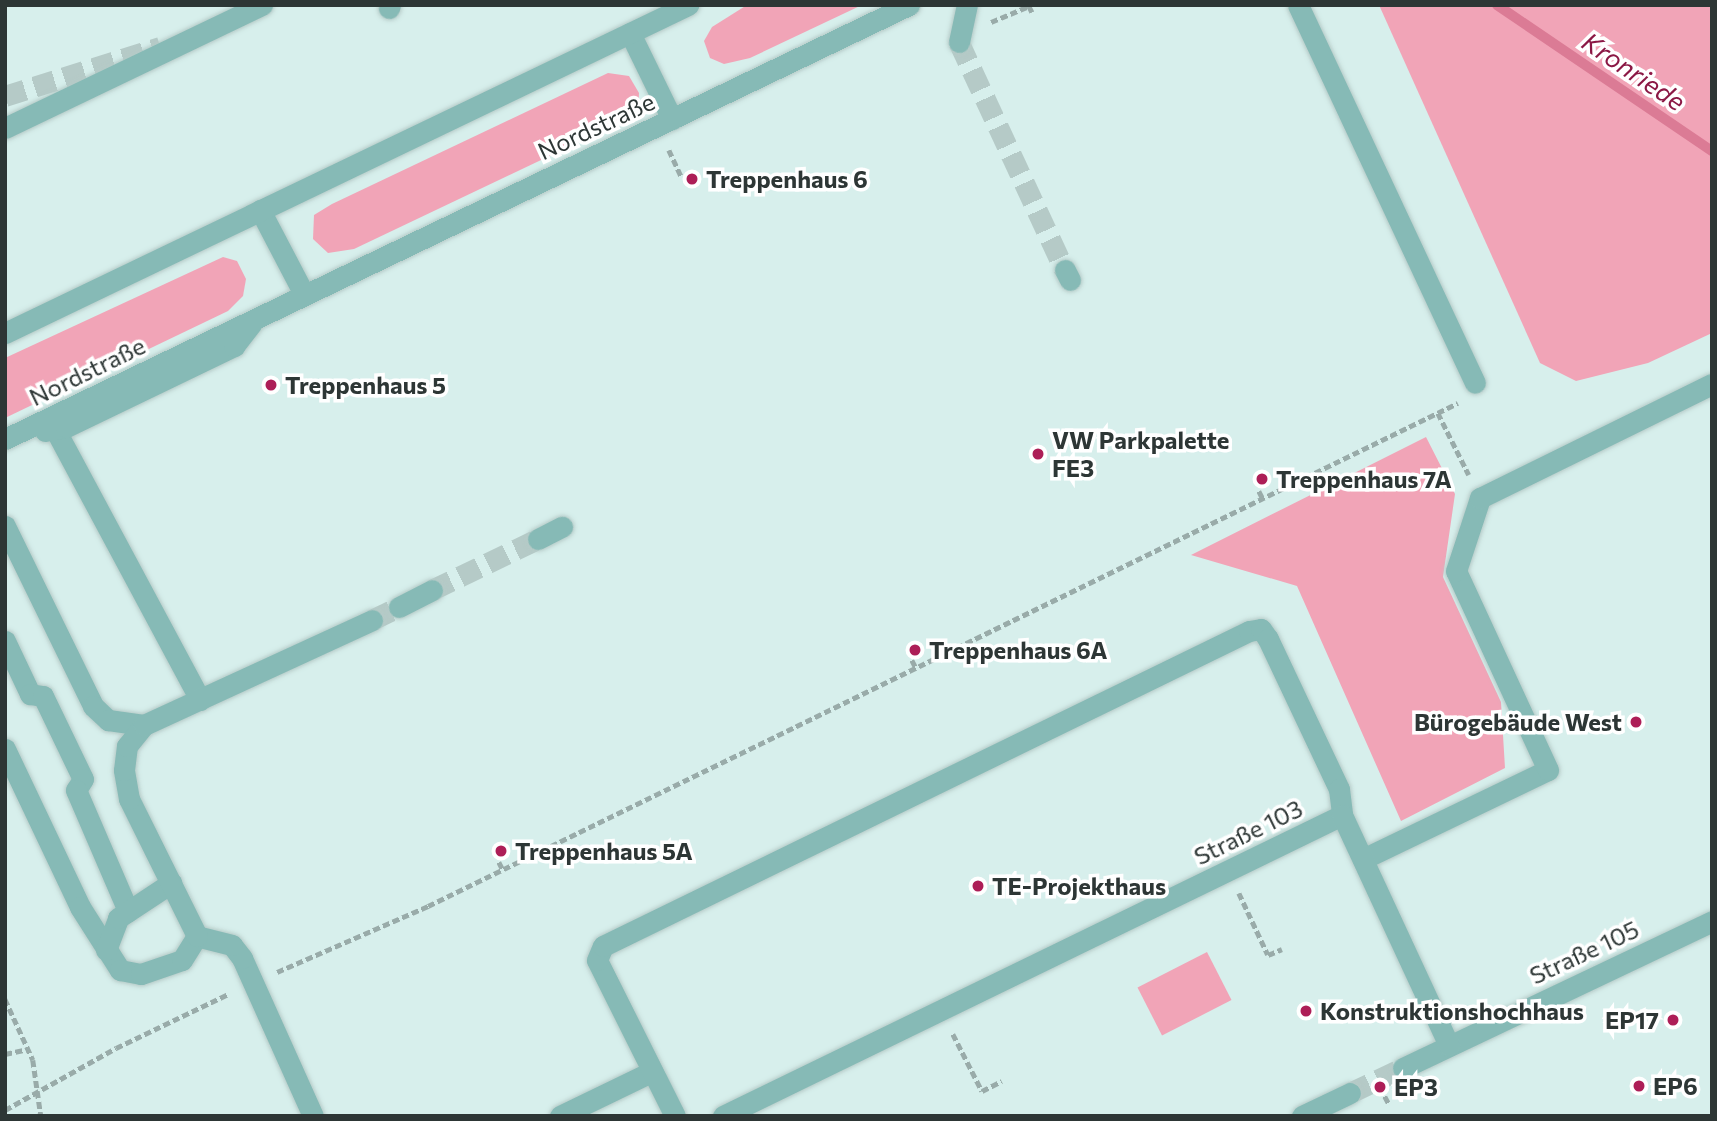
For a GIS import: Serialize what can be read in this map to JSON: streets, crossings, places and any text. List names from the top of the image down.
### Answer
{
  "streets": {
    "street": ["Nordstraße", "Straße 103", "Straße 105"]
  },
  "crossings": [
    ["Straße 103", "Straße 105"]
  ],
  "water": ["Kronriede"],
  "places": [
    "Treppenhaus 6",
    "Treppenhaus 5",
    "VW Parkpalette FE3",
    "Treppenhaus 7A",
    "Treppenhaus 6A",
    "Bürogebäude West",
    "Treppenhaus 5A",
    "TE-Projekthaus",
    "Konstruktionshochhaus",
    "EP17",
    "EP6",
    "EP3"
  ]
}
